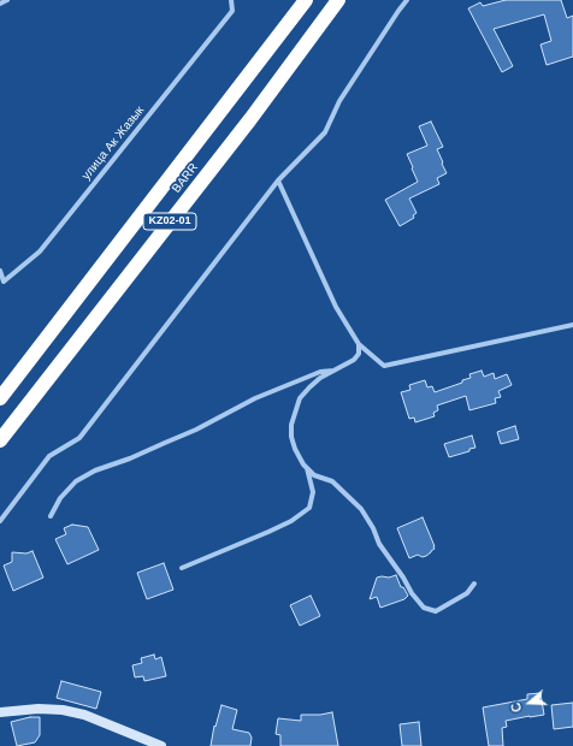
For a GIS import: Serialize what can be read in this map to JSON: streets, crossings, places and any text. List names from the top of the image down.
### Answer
{
  "streets": {
    "highway": ["BARR", "KZ02-01"],
    "street": ["улица Ак Жазык"]
  },
  "north": "left"
}
